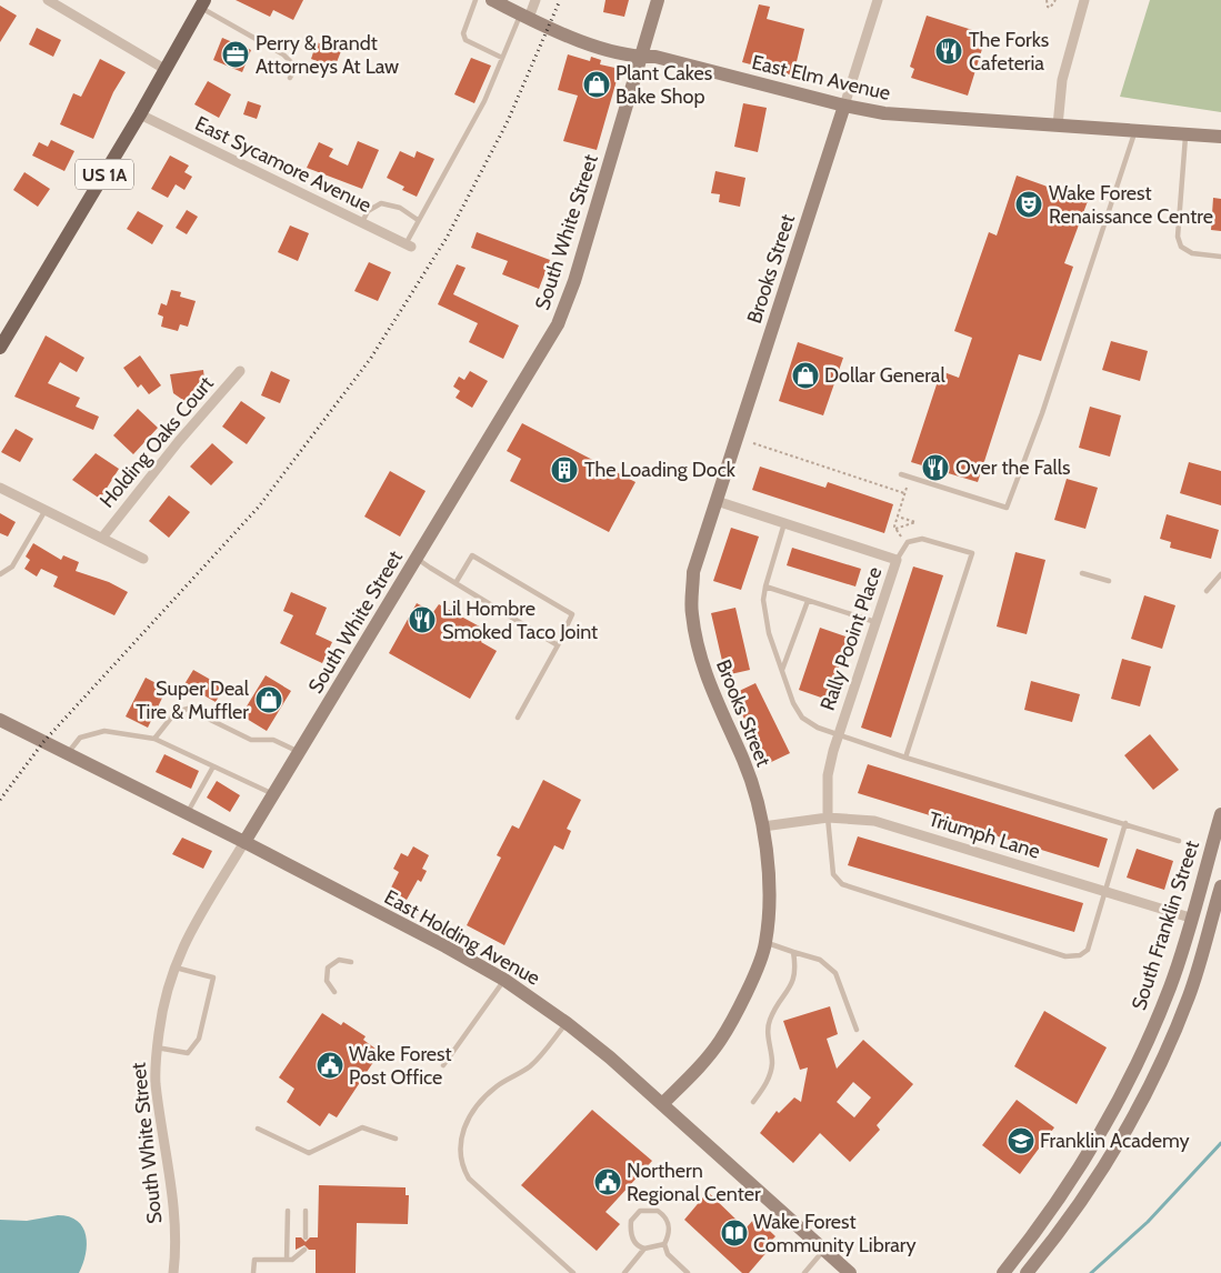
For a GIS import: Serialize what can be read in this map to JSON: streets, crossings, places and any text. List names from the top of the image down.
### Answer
{
  "streets": {
    "main road": ["US 1A"],
    "street": [
      "East Elm Avenue",
      "East Sycamore Avenue",
      "South White Street",
      "Brooks Street",
      "Holding Oaks Court",
      "Rally Pooint Place",
      "Triumph Lane",
      "South Franklin Street",
      "East Holding Avenue"
    ]
  },
  "crossings": [
    ["East Elm Avenue", "South White Street"],
    ["East Elm Avenue", "Brooks Street"],
    ["East Sycamore Avenue", "US 1A"],
    ["South White Street", "East Holding Avenue"],
    ["Brooks Street", "Rally Pooint Place"],
    ["Brooks Street", "Triumph Lane"],
    ["Brooks Street", "East Holding Avenue"],
    ["Rally Pooint Place", "Triumph Lane"],
    ["Triumph Lane", "South Franklin Street"]
  ],
  "places": {
    "restaurant": ["The Forks Cafeteria", "Over the Falls", "Lil Hombre Smoked Taco Joint"],
    "office": ["Perry & Brandt Attorneys At Law"],
    "shop": ["Plant Cakes Bake Shop", "Dollar General", "Super Deal Tire & Muffler"],
    "theatre": ["Wake Forest Renaissance Centre"],
    "building": ["The Loading Dock"],
    "public building": ["Wake Forest Post Office", "Northern Regional Center"],
    "school or university": ["Franklin Academy"],
    "library": ["Wake Forest Community Library"]
  }
}
